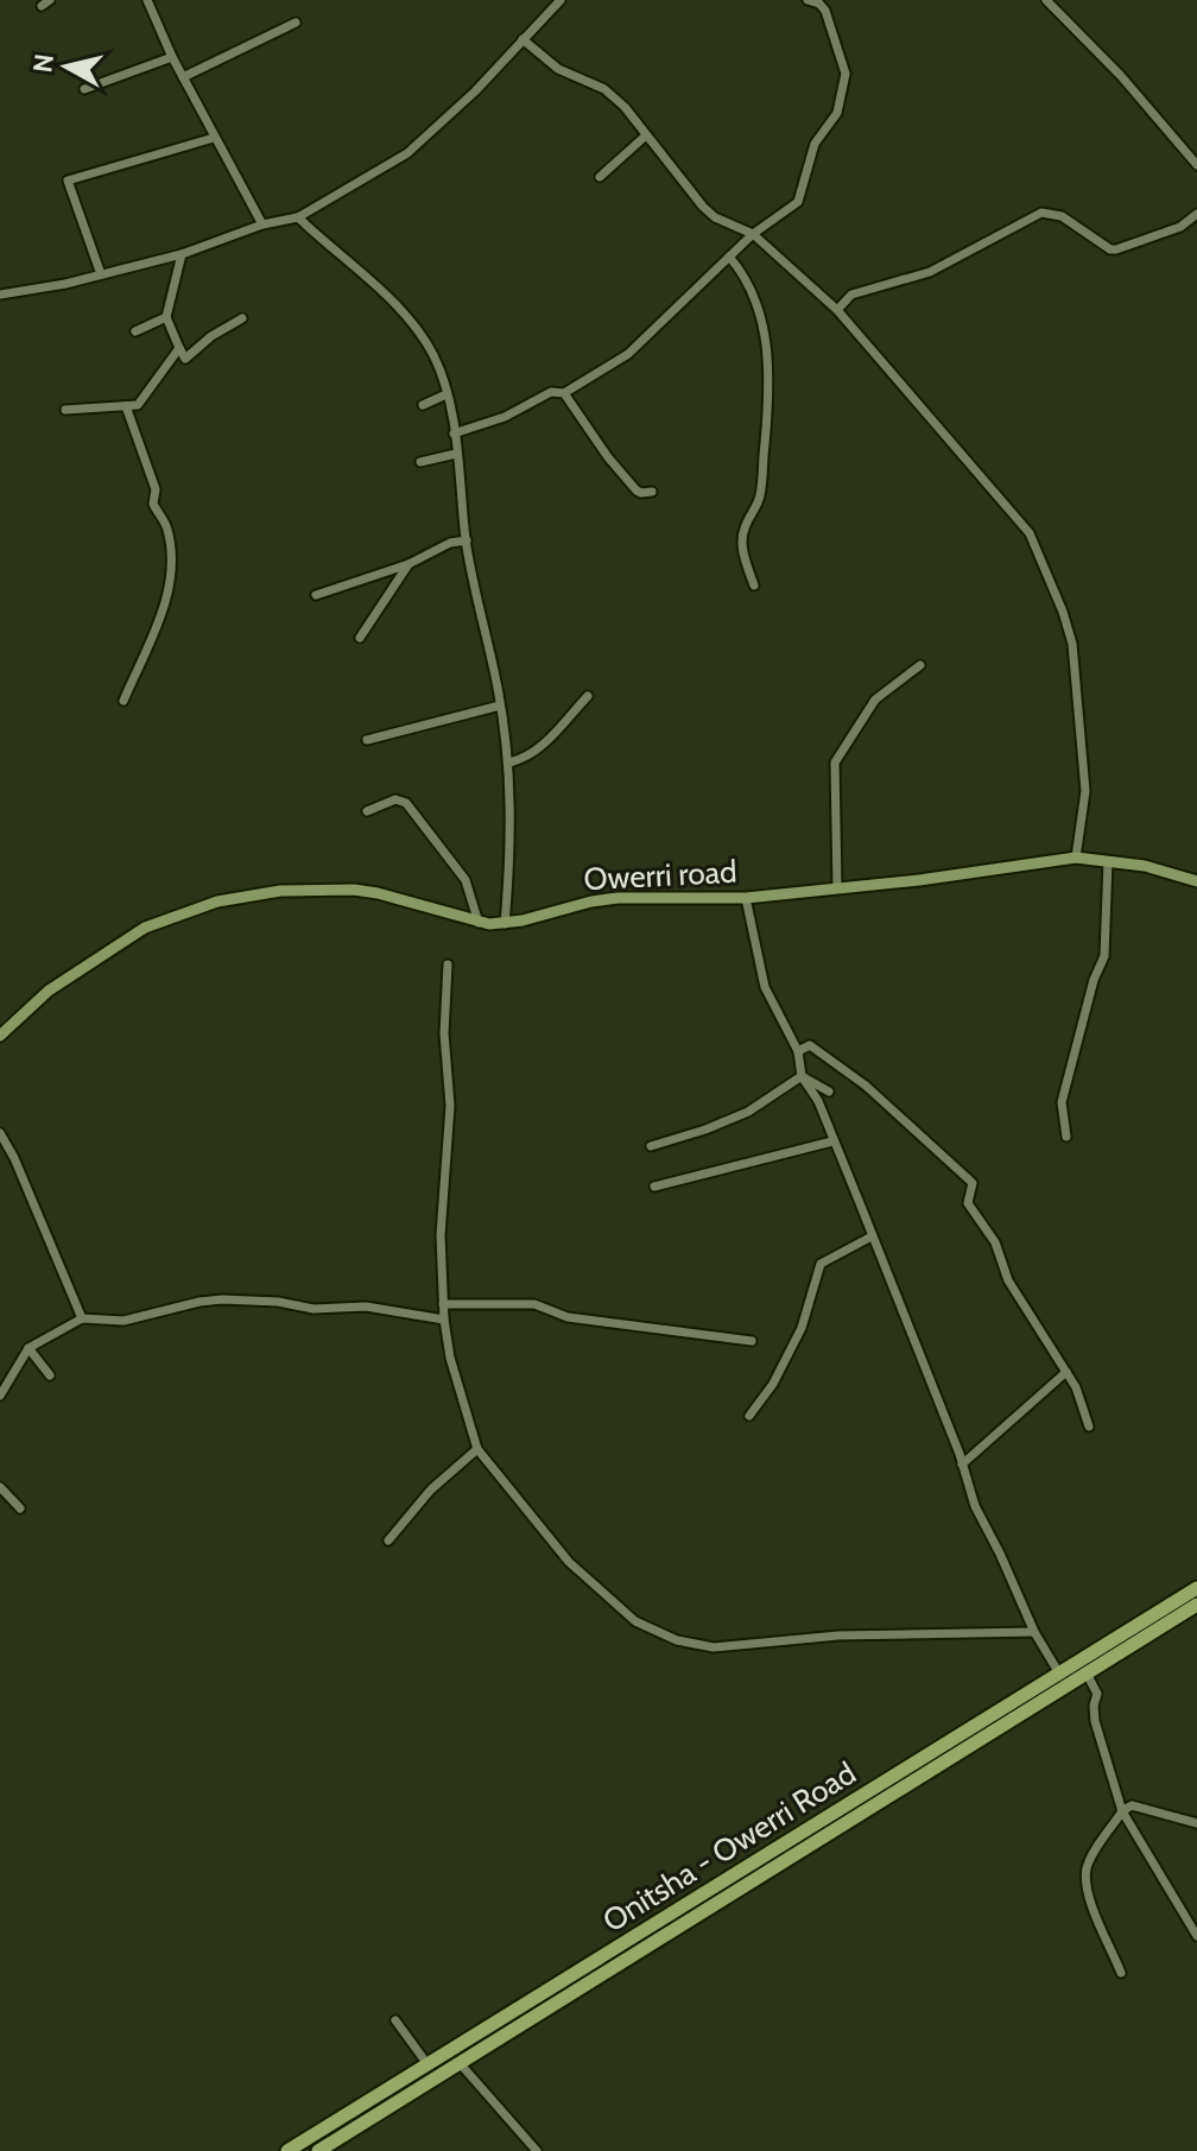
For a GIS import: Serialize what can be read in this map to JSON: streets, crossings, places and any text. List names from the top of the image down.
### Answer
{
  "streets": {
    "highway": ["Onitsha - Owerri Road"],
    "main road": ["Owerri road"]
  },
  "north": "left"
}
